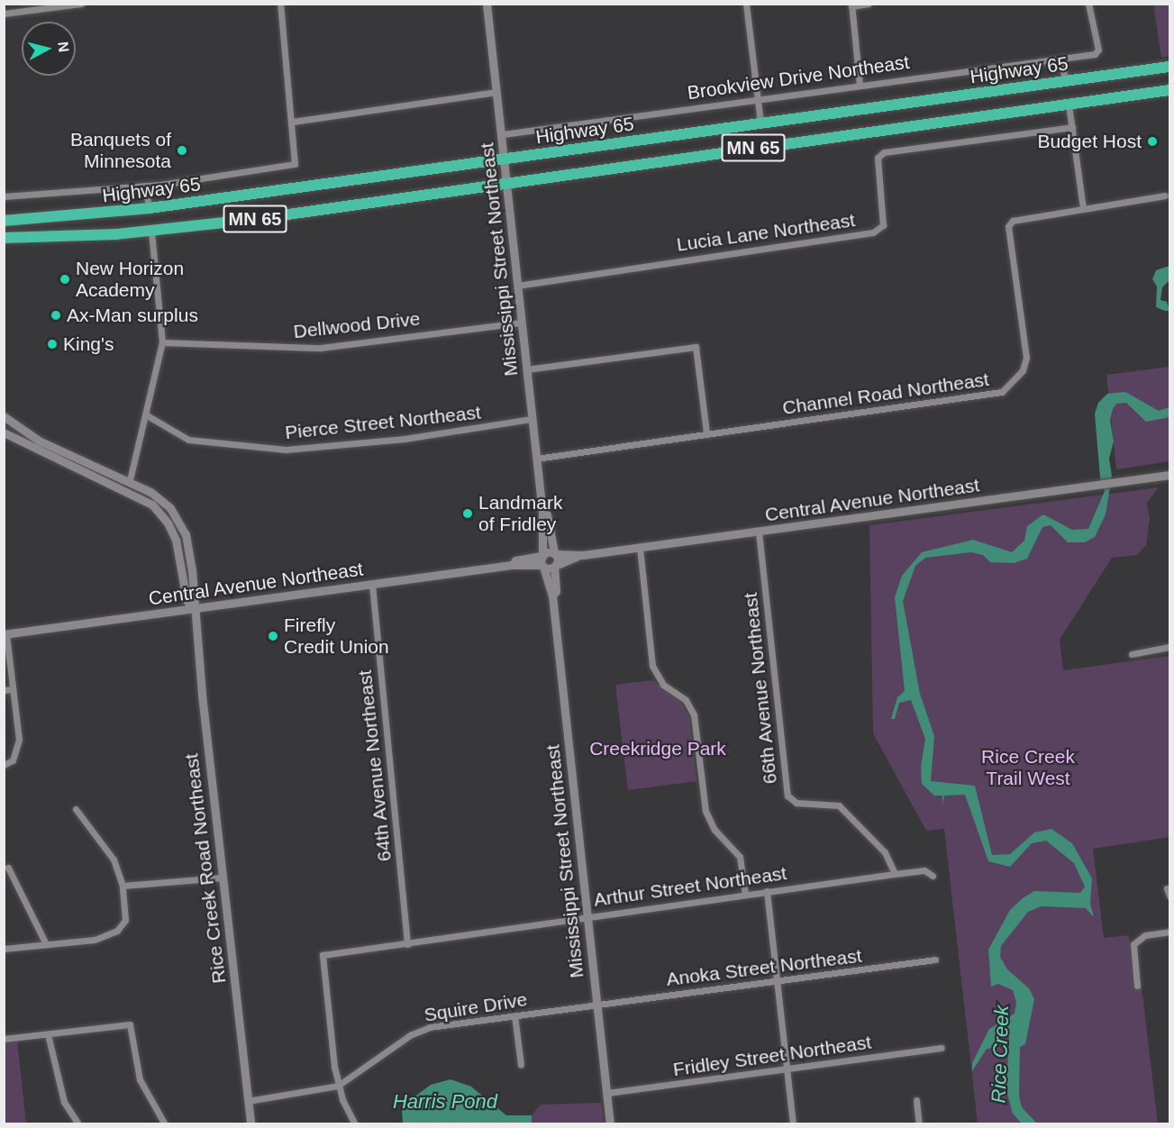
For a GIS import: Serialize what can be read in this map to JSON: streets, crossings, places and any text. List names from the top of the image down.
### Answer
{
  "streets": {
    "highway": ["Highway 65", "MN 65"],
    "street": [
      "Brookview Drive Northeast",
      "Lucia Lane Northeast",
      "Mississippi Street Northeast",
      "Dellwood Drive",
      "Channel Road Northeast",
      "Pierce Street Northeast",
      "Central Avenue Northeast",
      "66th Avenue Northeast",
      "64th Avenue Northeast",
      "Rice Creek Road Northeast",
      "Arthur Street Northeast",
      "Anoka Street Northeast",
      "Squire Drive",
      "Fridley Street Northeast"
    ]
  },
  "crossings": [
    ["Highway 65", "Mississippi Street Northeast"],
    ["Brookview Drive Northeast", "Mississippi Street Northeast"],
    ["Lucia Lane Northeast", "Mississippi Street Northeast"],
    ["Mississippi Street Northeast", "Dellwood Drive"],
    ["Mississippi Street Northeast", "Channel Road Northeast"],
    ["Mississippi Street Northeast", "Pierce Street Northeast"],
    ["Mississippi Street Northeast", "Central Avenue Northeast"],
    ["Mississippi Street Northeast", "Arthur Street Northeast"],
    ["Mississippi Street Northeast", "Anoka Street Northeast"],
    ["Mississippi Street Northeast", "Squire Drive"],
    ["Mississippi Street Northeast", "Fridley Street Northeast"],
    ["Central Avenue Northeast", "66th Avenue Northeast"],
    ["Central Avenue Northeast", "64th Avenue Northeast"],
    ["Central Avenue Northeast", "Rice Creek Road Northeast"],
    ["66th Avenue Northeast", "Arthur Street Northeast"],
    ["64th Avenue Northeast", "Arthur Street Northeast"],
    ["Rice Creek Road Northeast", "Squire Drive"],
    ["Arthur Street Northeast", "Squire Drive"],
    ["Anoka Street Northeast", "Squire Drive"]
  ],
  "water": ["Rice Creek", "Harris Pond"],
  "parks": ["Creekridge Park", "Rice Creek Trail West"],
  "places": [
    "Budget Host",
    "Banquets of Minnesota",
    "New Horizon Academy",
    "Ax-Man surplus",
    "King's",
    "Landmark of Fridley",
    "Firefly Credit Union"
  ],
  "north": "right"
}
